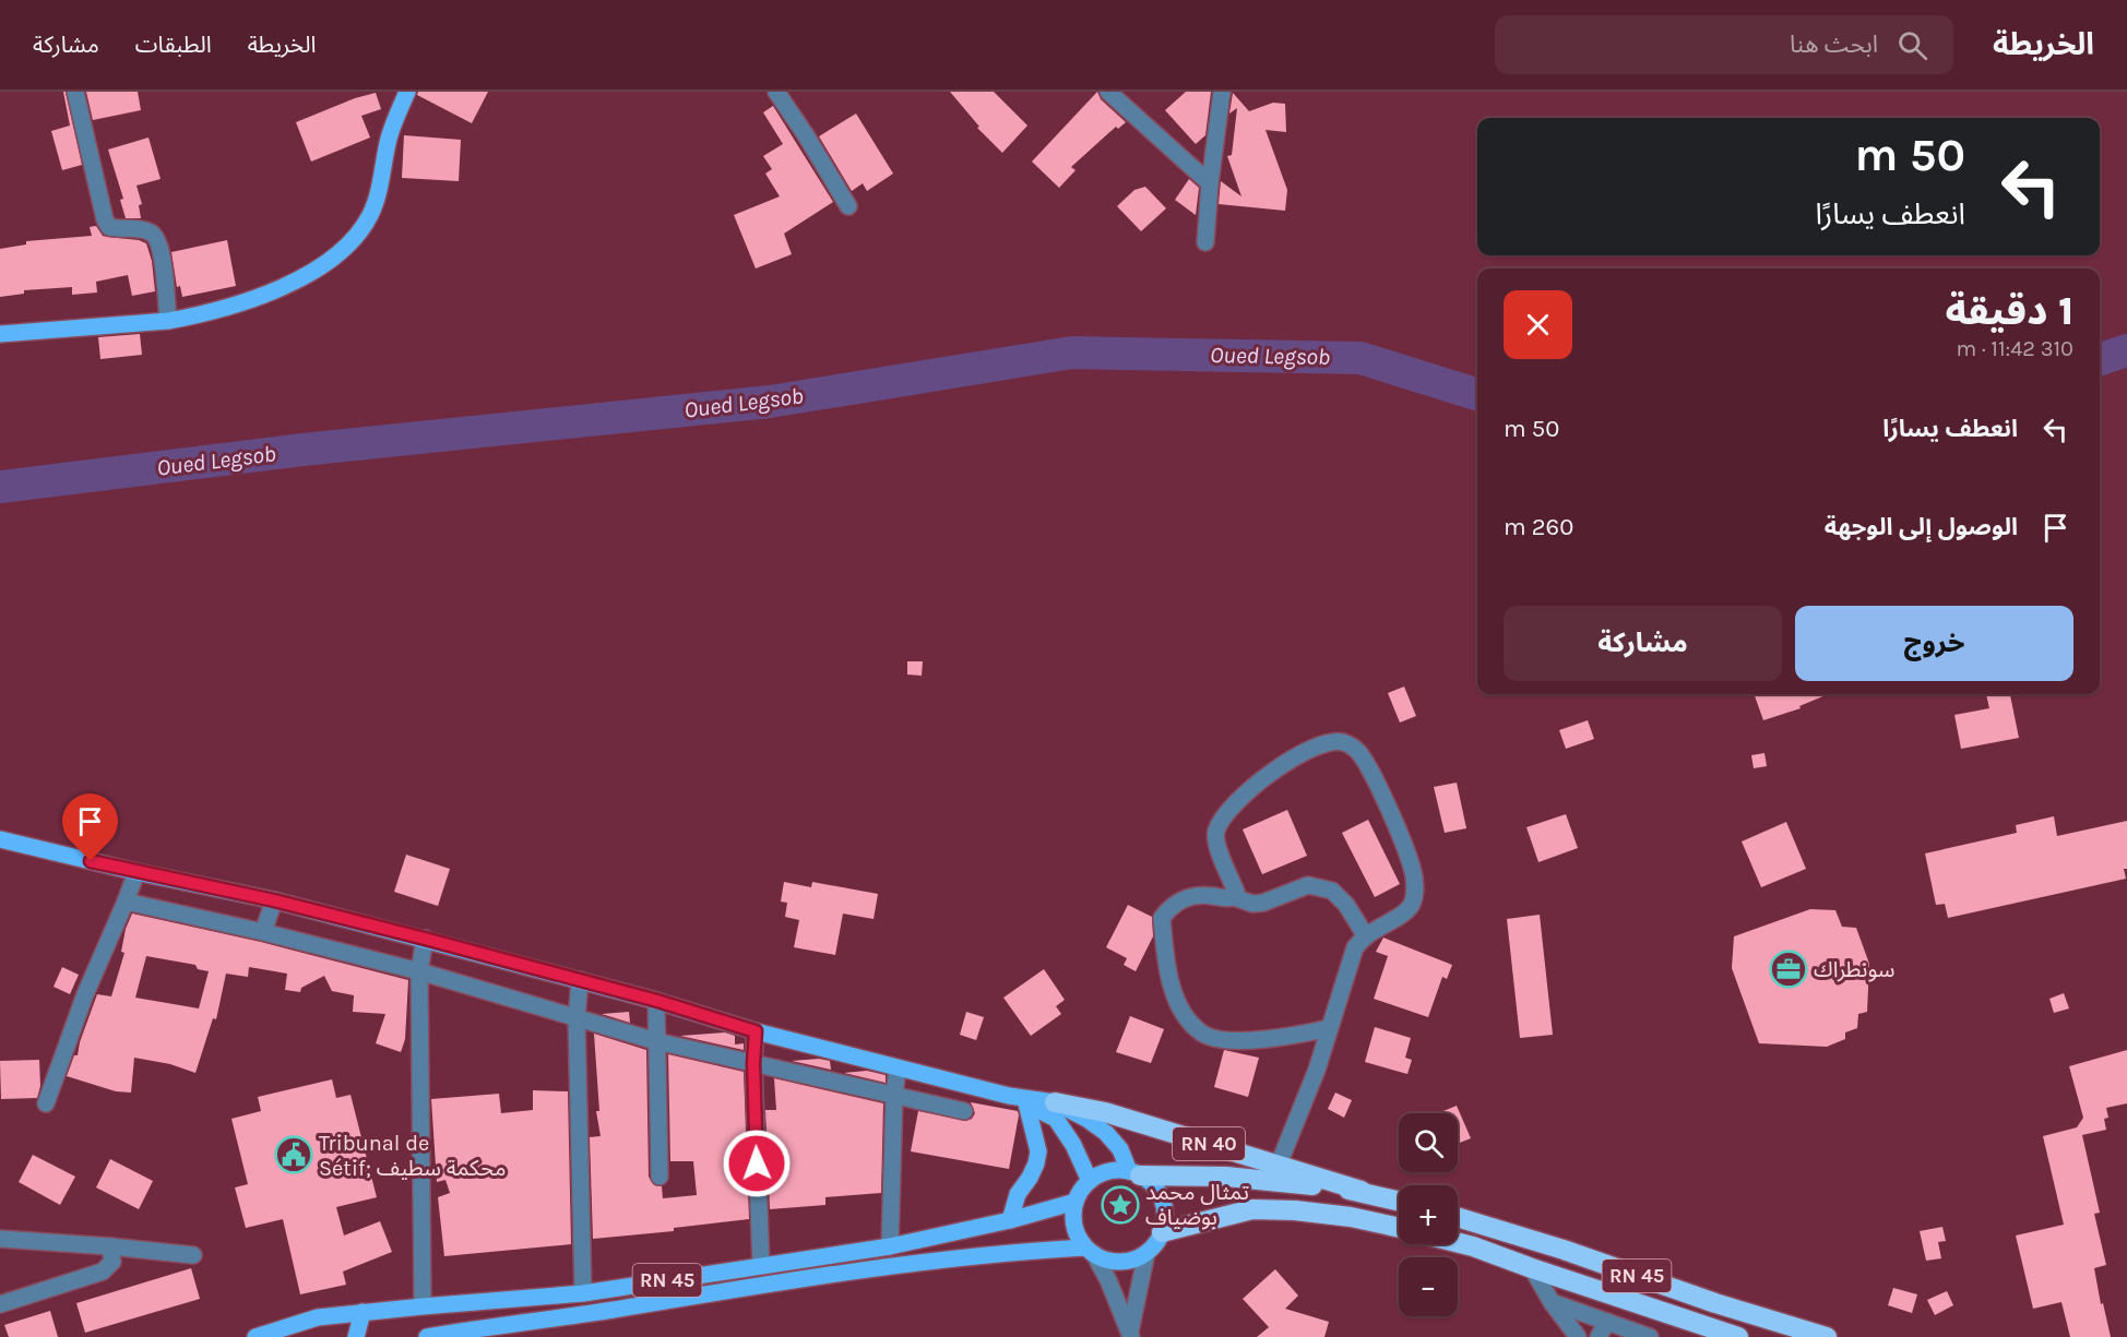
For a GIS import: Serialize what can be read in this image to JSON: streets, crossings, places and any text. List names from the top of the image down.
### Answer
{
  "streets": {
    "highway": ["RN 40", "RN 45"]
  },
  "crossings": [
    ["RN 40", "RN 45"]
  ],
  "water": ["Oued Legsob"],
  "places": {
    "office": ["سونطراك"],
    "public building": ["Tribunal de Sétif; محكمة سطيف"],
    "place": ["تمثال محمد بوضياف"]
  },
  "page": {
    "header": "الخريطة",
    "search": "ابحث هنا",
    "nav": ["الخريطة", "الطبقات", "مشاركة"],
    "turn": ["50 m", "انعطف يسارًا"],
    "heading": ["1 دقيقة", "310 m · 11:42"],
    "list": [
      {
        "name": "انعطف يسارًا",
        "value": "50 m"
      },
      {
        "name": "الوصول إلى الوجهة",
        "value": "260 m"
      }
    ],
    "buttons": ["خروج", "مشاركة"],
    "map_buttons": ["+", "−"]
  }
}
